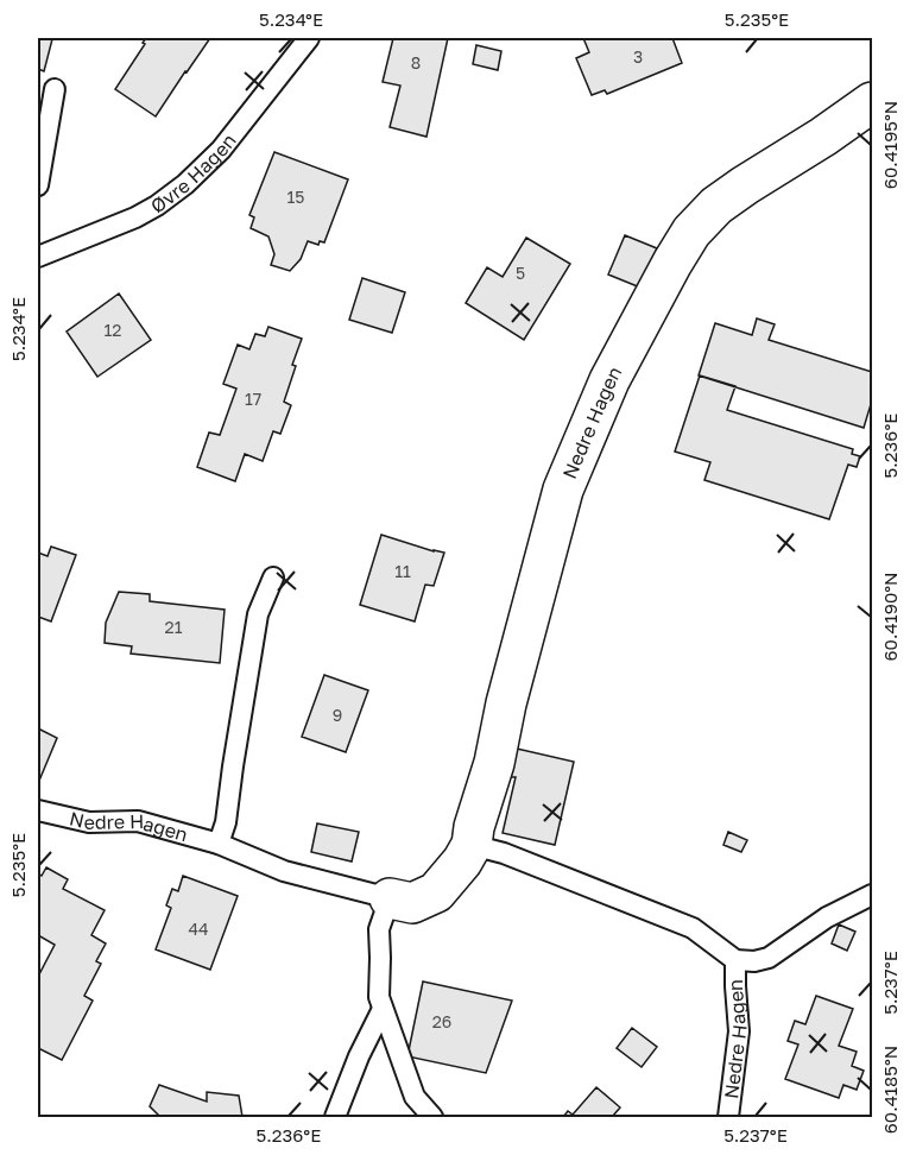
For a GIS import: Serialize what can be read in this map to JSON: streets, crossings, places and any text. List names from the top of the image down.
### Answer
{
  "streets": {
    "street": ["Nedre Hagen"],
    "lane": ["Øvre Hagen"]
  },
  "house_numbers": [
    "3",
    "8",
    "15",
    "5",
    "12",
    "17",
    "11",
    "21",
    "9",
    "44",
    "26"
  ],
  "coordinates": [
    "5.234°E",
    "5.235°E",
    "60.4195°N",
    "5.236°E",
    "60.4190°N",
    "5.237°E",
    "60.4185°N"
  ]
}
